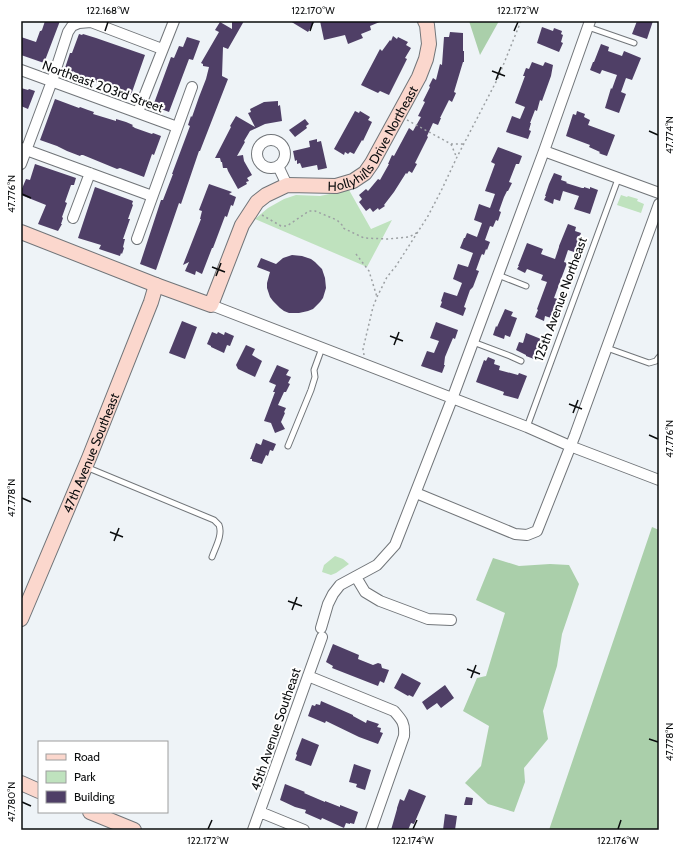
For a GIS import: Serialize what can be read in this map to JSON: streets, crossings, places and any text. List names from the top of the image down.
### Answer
{
  "streets": {
    "street": [
      "Northeast 203rd Street",
      "Hollyhills Drive Northeast",
      "47th Avenue Southeast",
      "45th Avenue Southeast"
    ],
    "lane": ["125th Avenue Northeast"]
  },
  "legend": ["Road", "Park", "Building"],
  "coordinates": [
    "122.168°W",
    "122.170°W",
    "122.172°W",
    "47.774°N",
    "47.776°N",
    "47.778°N",
    "47.780°N",
    "122.174°W",
    "122.176°W"
  ]
}
